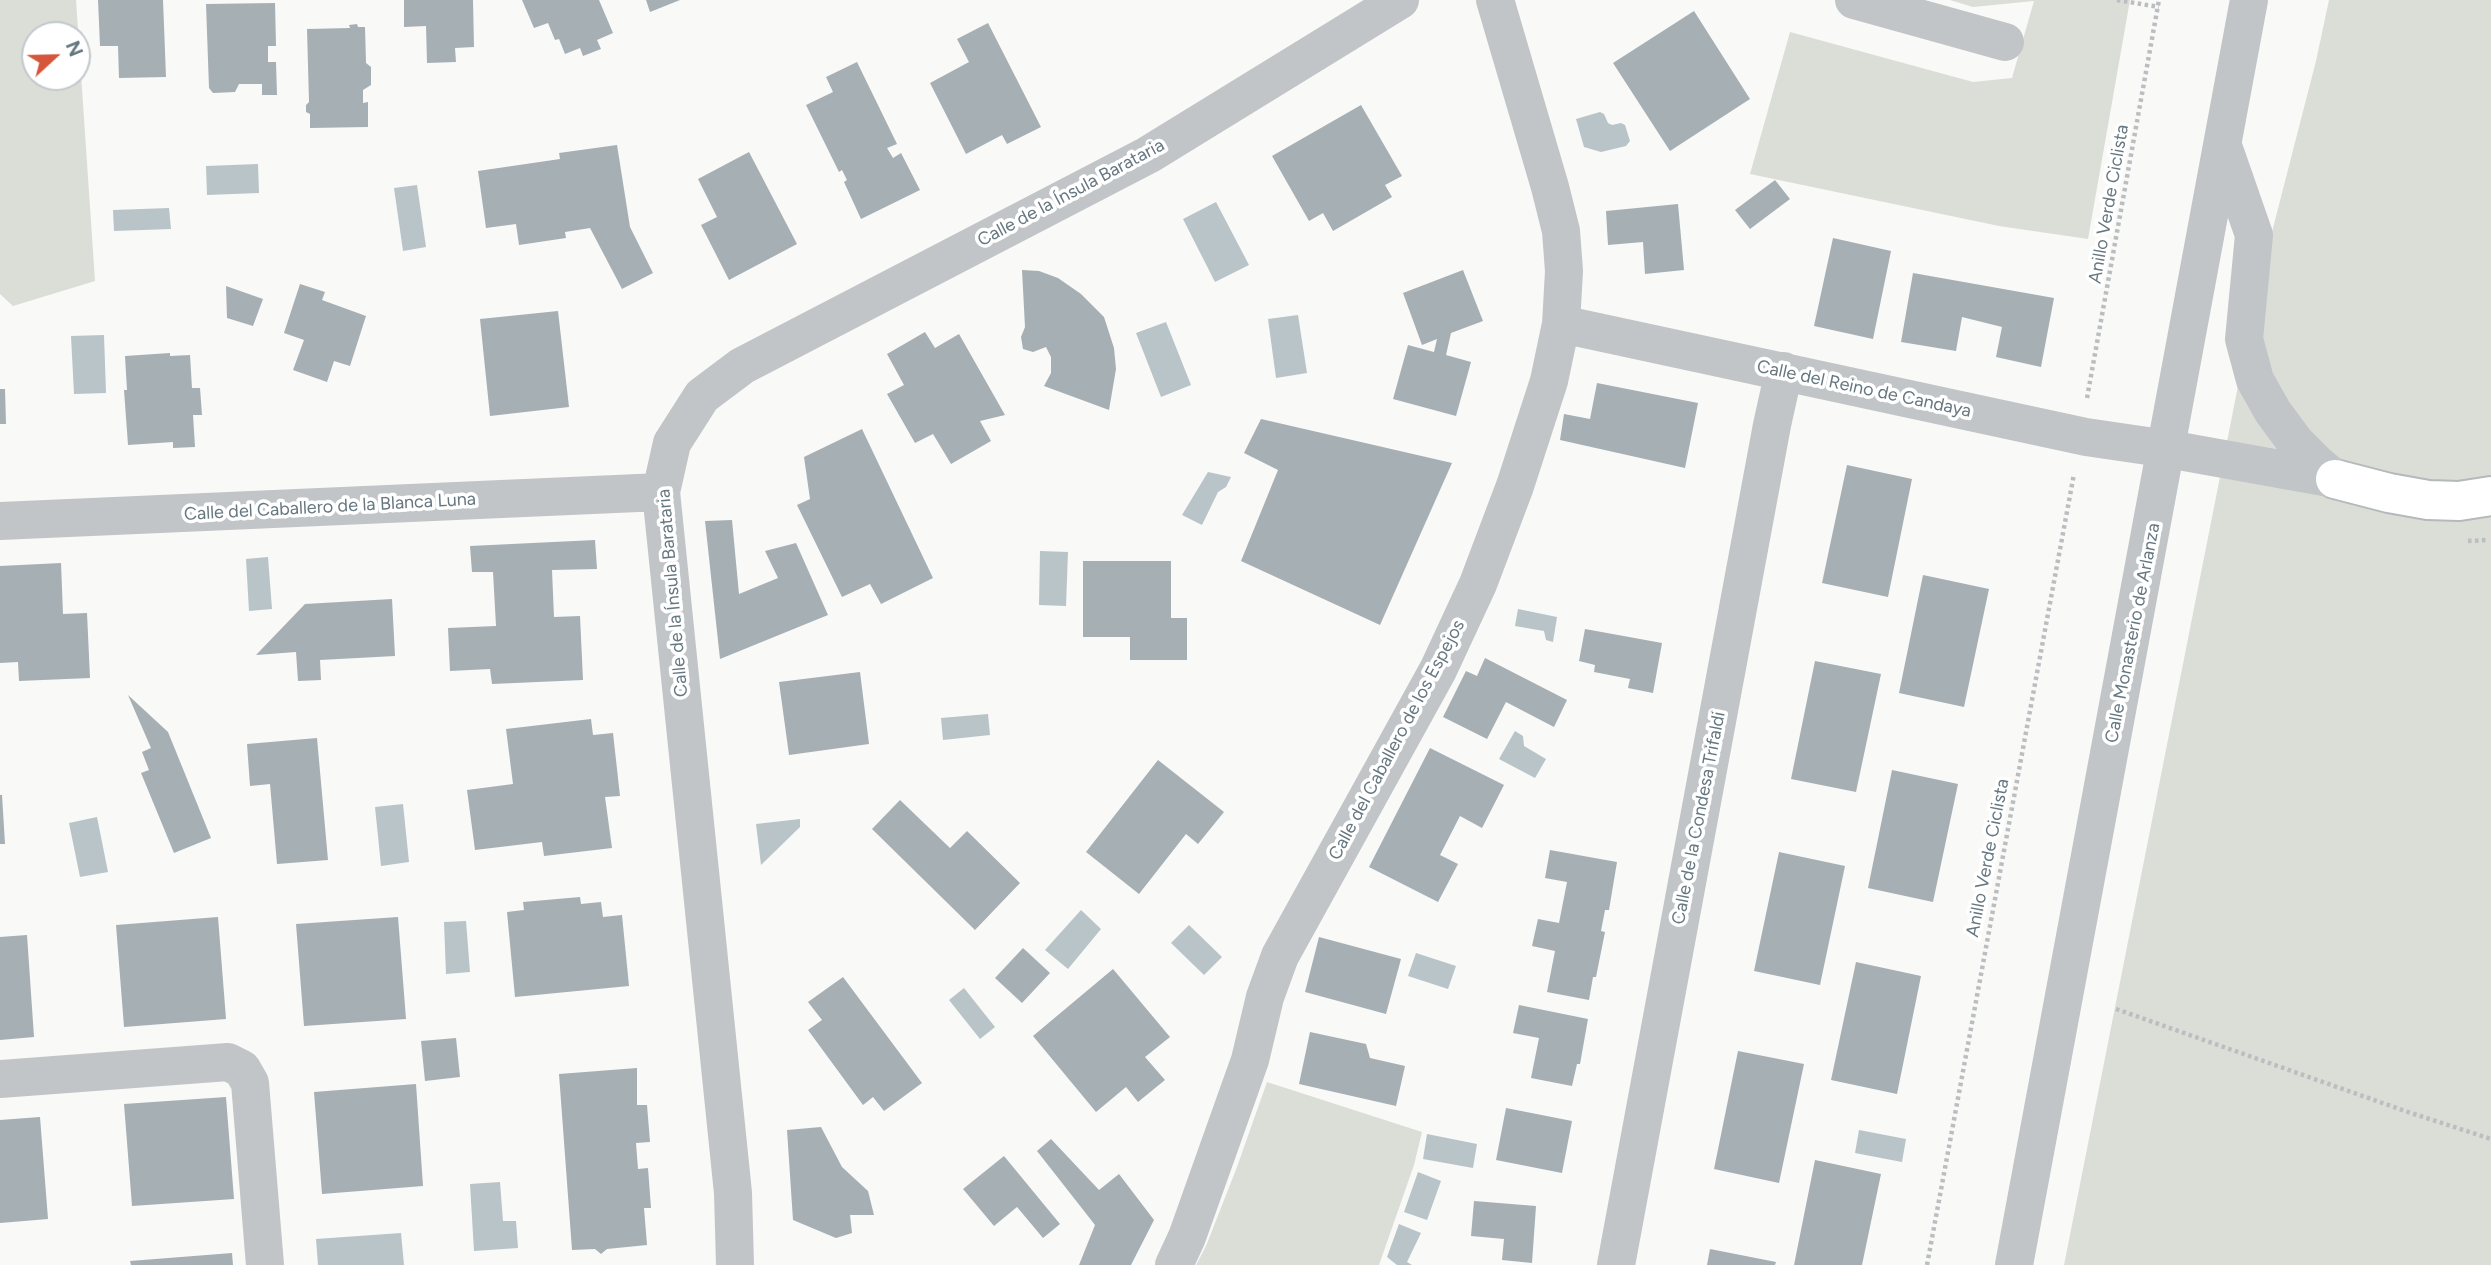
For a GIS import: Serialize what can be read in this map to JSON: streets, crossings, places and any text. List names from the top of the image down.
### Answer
{
  "streets": {
    "street": [
      "Calle de la Ínsula Barataria",
      "Calle del Reino de Candaya",
      "Calle del Caballero de la Blanca Luna",
      "Calle Monasterio de Arlanza",
      "Calle del Caballero de los Espejos",
      "Calle de la Condesa Trifaldi"
    ],
    "path": ["Anillo Verde Ciclista"]
  },
  "crossings": [
    ["Calle de la Ínsula Barataria", "Calle del Caballero de la Blanca Luna"],
    ["Calle del Reino de Candaya", "Calle Monasterio de Arlanza"],
    ["Calle del Reino de Candaya", "Calle del Caballero de los Espejos"],
    ["Calle del Reino de Candaya", "Calle de la Condesa Trifaldi"]
  ],
  "north": "right"
}
